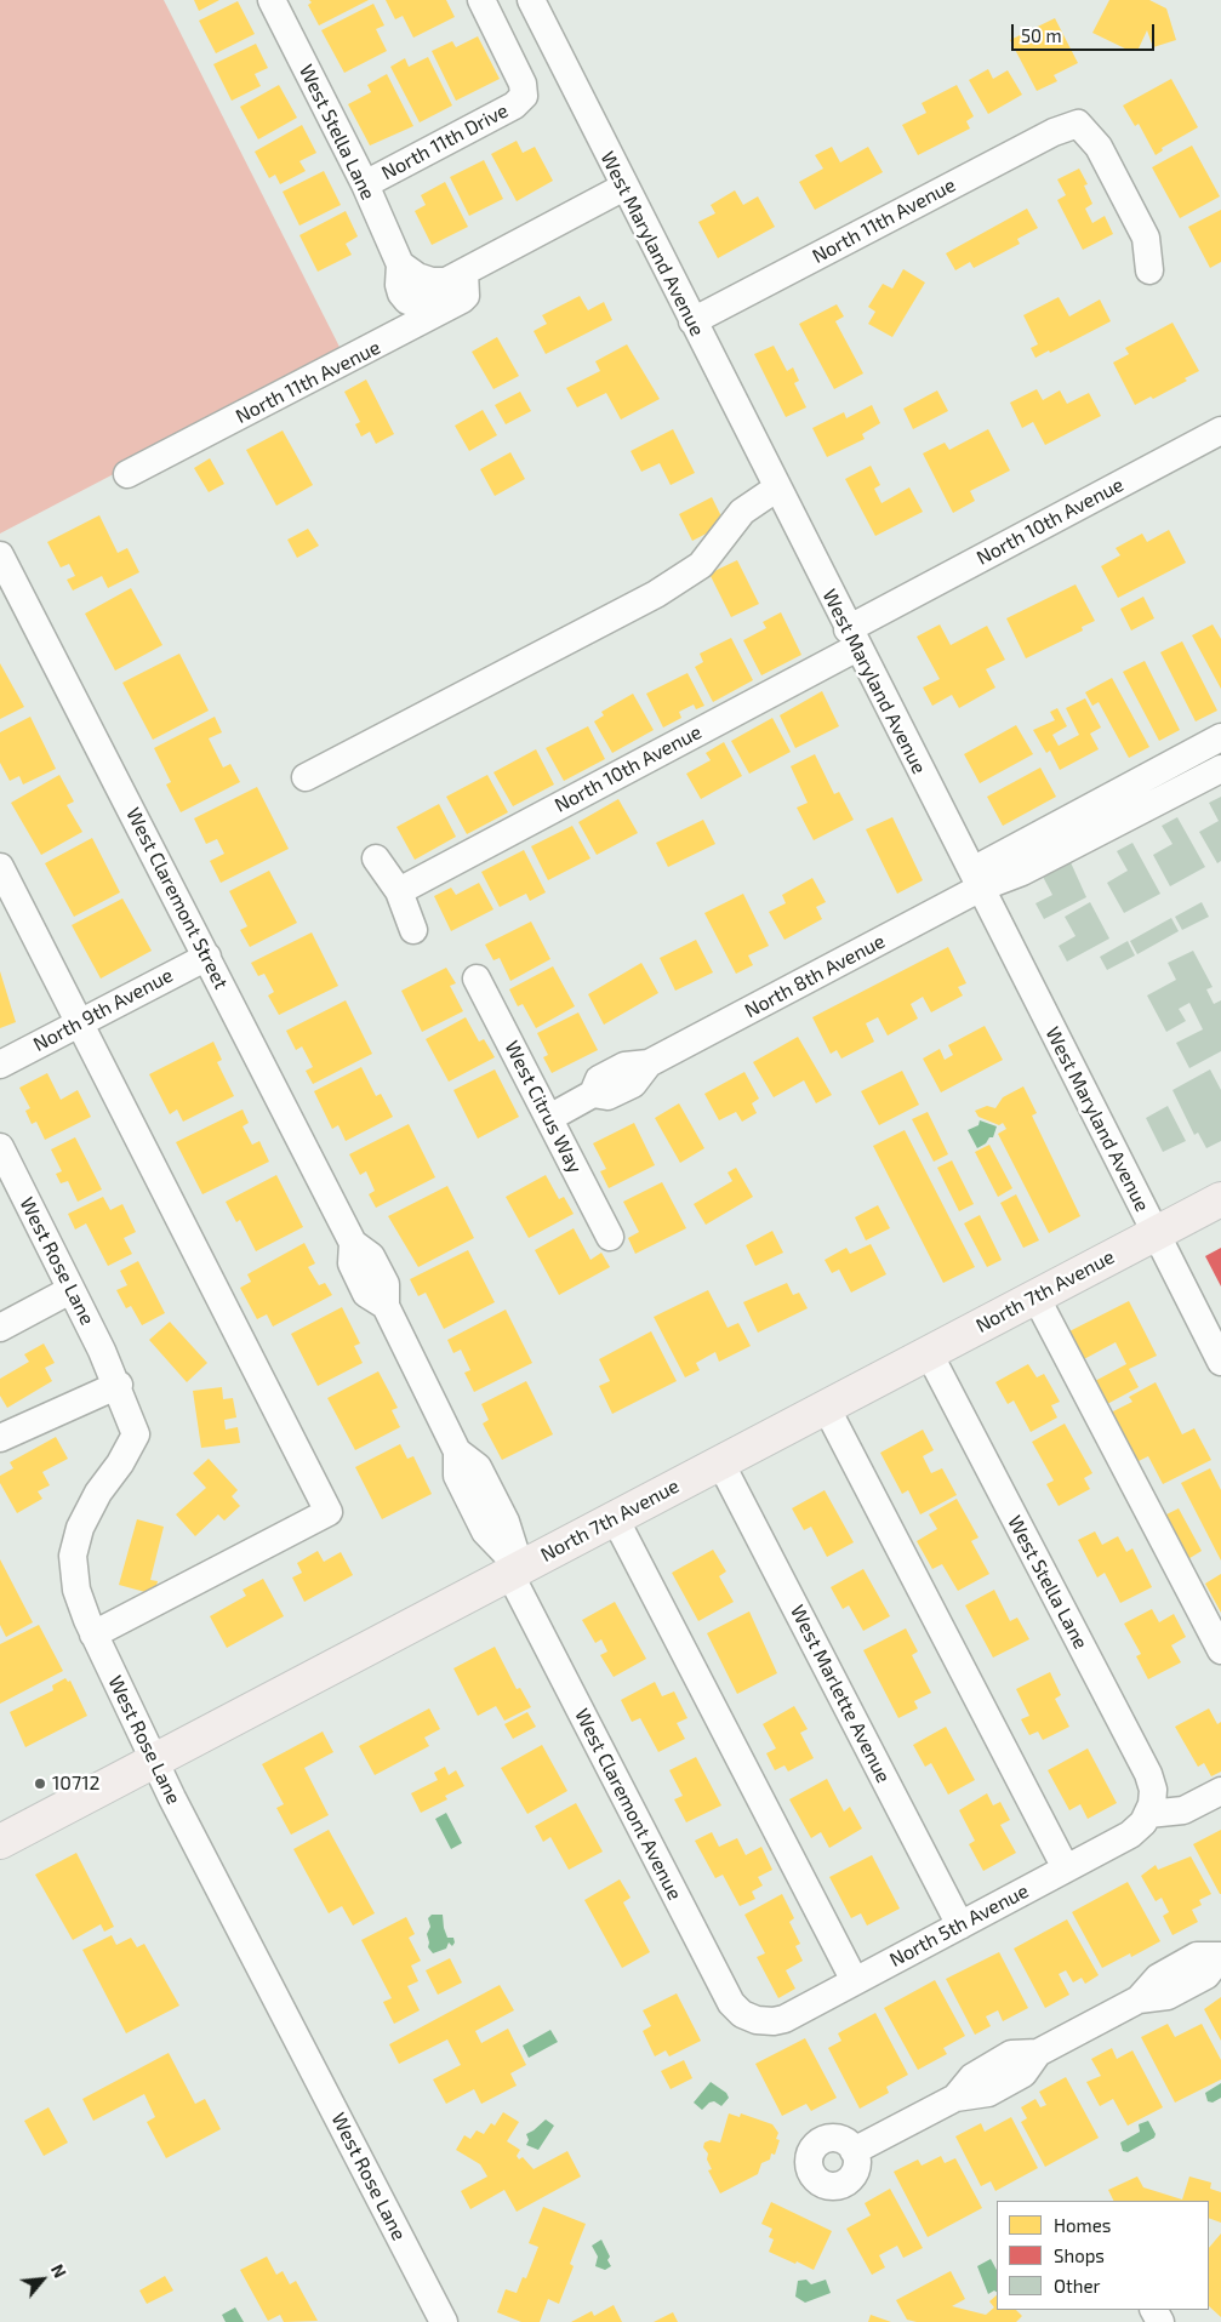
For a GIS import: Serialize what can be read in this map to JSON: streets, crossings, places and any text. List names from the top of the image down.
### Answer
{
  "streets": {
    "main road": ["North 7th Avenue"],
    "street": [
      "West Stella Lane",
      "North 11th Drive",
      "North 11th Avenue",
      "West Maryland Avenue",
      "North 10th Avenue",
      "West Claremont Street",
      "North 8th Avenue",
      "North 9th Avenue",
      "West Citrus Way",
      "West Rose Lane",
      "West Marlette Avenue",
      "West Claremont Avenue",
      "North 5th Avenue"
    ]
  },
  "crossings": [
    ["West Stella Lane", "North 11th Drive"],
    ["West Stella Lane", "North 11th Avenue"],
    ["West Stella Lane", "North 7th Avenue"],
    ["West Stella Lane", "North 5th Avenue"],
    ["North 11th Avenue", "West Maryland Avenue"],
    ["West Maryland Avenue", "North 10th Avenue"],
    ["West Maryland Avenue", "North 8th Avenue"],
    ["West Maryland Avenue", "North 7th Avenue"],
    ["West Claremont Street", "North 9th Avenue"],
    ["West Claremont Street", "North 7th Avenue"],
    ["West Claremont Street", "West Claremont Avenue"],
    ["North 8th Avenue", "West Citrus Way"],
    ["West Rose Lane", "North 7th Avenue"],
    ["North 7th Avenue", "West Marlette Avenue"],
    ["North 7th Avenue", "West Claremont Avenue"],
    ["West Marlette Avenue", "North 5th Avenue"],
    ["West Claremont Avenue", "North 5th Avenue"]
  ],
  "places": ["10712"],
  "legend": ["Homes", "Shops", "Other"],
  "scale_bar": "50 m",
  "north": "top right"
}
